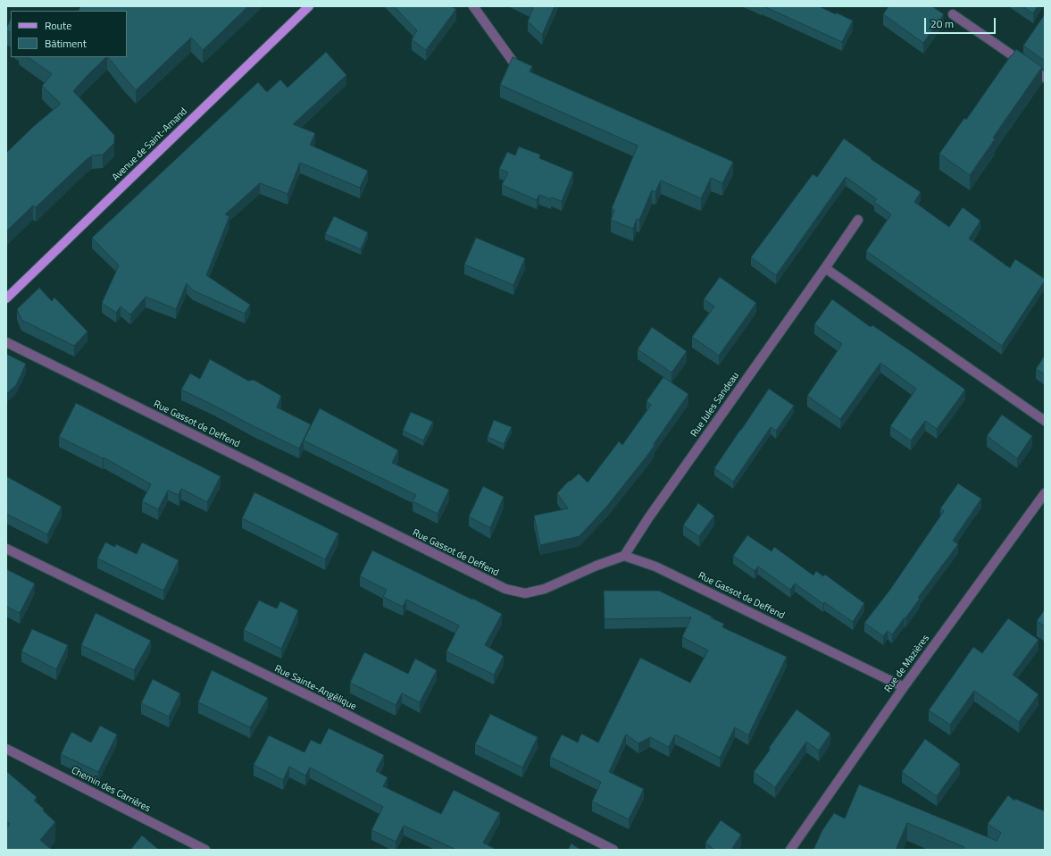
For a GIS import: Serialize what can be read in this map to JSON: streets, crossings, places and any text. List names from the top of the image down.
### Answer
{
  "streets": {
    "main road": ["Avenue de Saint-Amand"],
    "street": [
      "Rue Jules Sandeau",
      "Rue Gassot de Deffend",
      "Rue de Mazières",
      "Rue Sainte-Angélique",
      "Chemin des Carrières"
    ]
  },
  "crossings": [
    ["Rue Jules Sandeau", "Rue Gassot de Deffend"],
    ["Rue Gassot de Deffend", "Rue de Mazières"]
  ],
  "legend": ["Route", "Bâtiment"],
  "scale_bar": "20 m"
}
